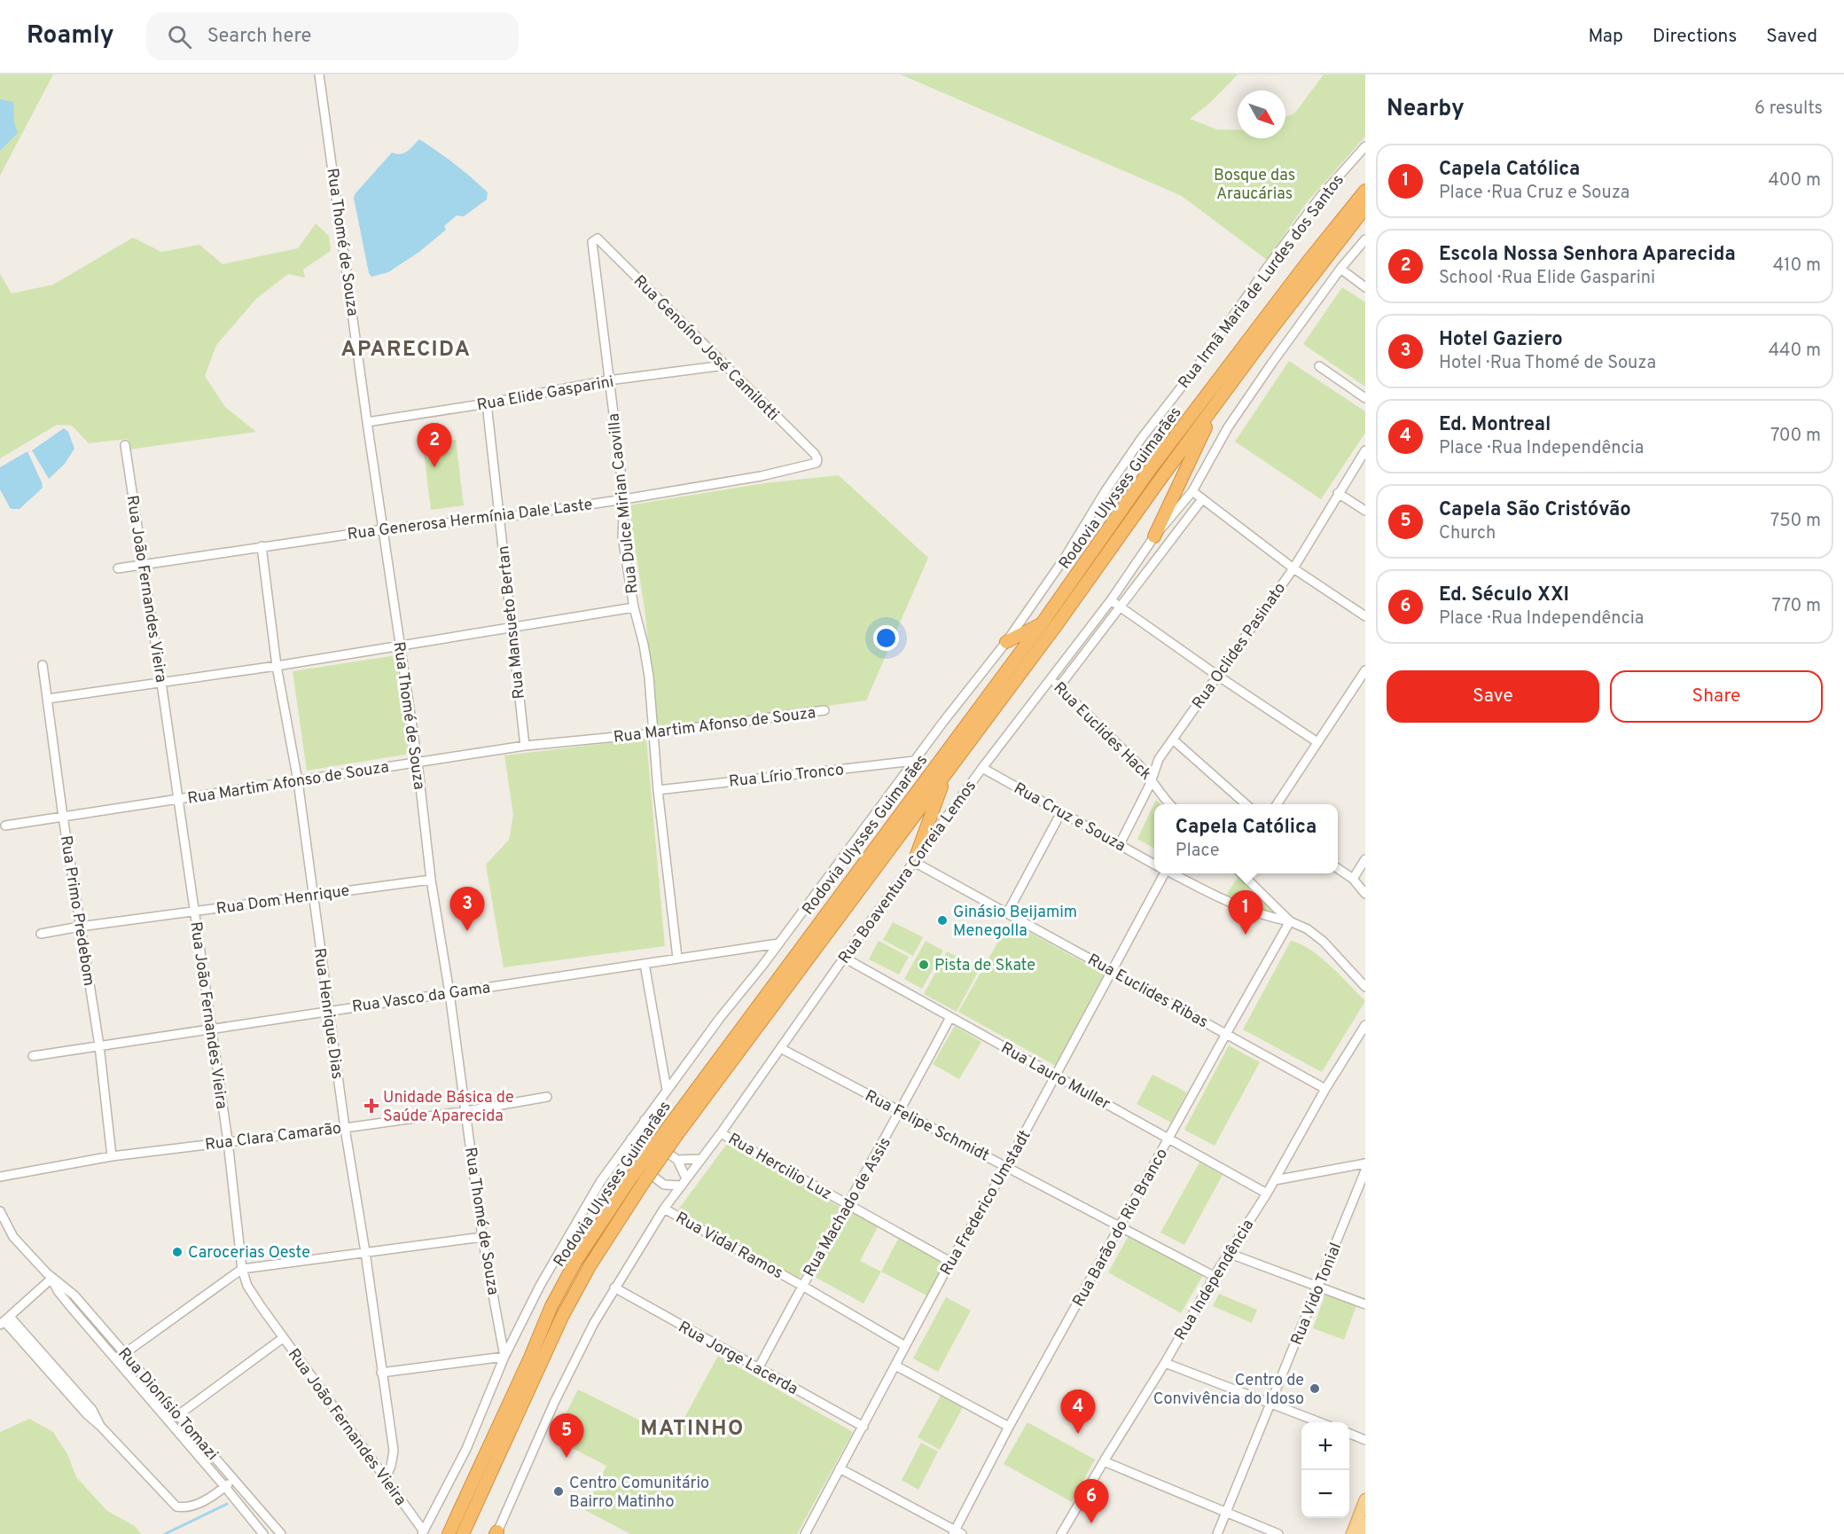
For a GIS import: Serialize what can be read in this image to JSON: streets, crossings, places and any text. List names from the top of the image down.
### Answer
{
  "streets": {
    "highway": ["Rodovia Ulysses Guimarães"],
    "street": [
      "Rua Thomé de Souza",
      "Rua Irmã Maria de Lurdes dos Santos",
      "Rua Genoíno José Camilotti",
      "Rua Elide Gasparini",
      "Rua Dulce Mirian Caovilla",
      "Rua Generosa Hermínia Dale Laste",
      "Rua João Fernandes Vieira",
      "Rua Mansueto Bertan",
      "Rua Oclides Pasinato",
      "Rua Martim Afonso de Souza",
      "Rua Euclides Hack",
      "Rua Lírio Tronco",
      "Rua Cruz e Souza",
      "Rua Boaventura Correia Lemos",
      "Rua Dom Henrique",
      "Rua Primo Predebom",
      "Rua Euclides Ribas",
      "Rua Vasco da Gama",
      "Rua Henrique Dias",
      "Rua Lauro Muller",
      "Rua Felipe Schmidt",
      "Rua Clara Camarão",
      "Rua Hercilio Luz",
      "Rua Frederico Umstadt",
      "Rua Machado de Assis",
      "Rua Barão do Rio Branco",
      "Rua Vidal Ramos",
      "Rua Independência",
      "Rua Vido Tonial",
      "Rua Jorge Lacerda",
      "Rua Dionísio Tomazi"
    ]
  },
  "crossings": [
    ["Rua Thomé de Souza", "Rua Irmã Maria de Lurdes dos Santos"],
    ["Rua Thomé de Souza", "Rua Elide Gasparini"],
    ["Rua Thomé de Souza", "Rua Generosa Hermínia Dale Laste"],
    ["Rua Thomé de Souza", "Rua Martim Afonso de Souza"],
    ["Rua Thomé de Souza", "Rua Dom Henrique"],
    ["Rua Thomé de Souza", "Rua Vasco da Gama"],
    ["Rua Thomé de Souza", "Rua Clara Camarão"],
    ["Rua Irmã Maria de Lurdes dos Santos", "Rua João Fernandes Vieira"],
    ["Rua Irmã Maria de Lurdes dos Santos", "Rua Lírio Tronco"],
    ["Rua Irmã Maria de Lurdes dos Santos", "Rua Vasco da Gama"],
    ["Rua Genoíno José Camilotti", "Rua Elide Gasparini"],
    ["Rua Genoíno José Camilotti", "Rua Dulce Mirian Caovilla"],
    ["Rua Genoíno José Camilotti", "Rua Generosa Hermínia Dale Laste"],
    ["Rua Elide Gasparini", "Rua Dulce Mirian Caovilla"],
    ["Rua Elide Gasparini", "Rua Mansueto Bertan"],
    ["Rua Dulce Mirian Caovilla", "Rua Generosa Hermínia Dale Laste"],
    ["Rua Dulce Mirian Caovilla", "Rua Martim Afonso de Souza"],
    ["Rua Dulce Mirian Caovilla", "Rua Lírio Tronco"],
    ["Rua Dulce Mirian Caovilla", "Rua Vasco da Gama"],
    ["Rua Generosa Hermínia Dale Laste", "Rua João Fernandes Vieira"],
    ["Rua Generosa Hermínia Dale Laste", "Rua Mansueto Bertan"],
    ["Rua Generosa Hermínia Dale Laste", "Rua Henrique Dias"],
    ["Rua João Fernandes Vieira", "Rua Martim Afonso de Souza"],
    ["Rua João Fernandes Vieira", "Rua Dom Henrique"],
    ["Rua João Fernandes Vieira", "Rua Vasco da Gama"],
    ["Rua João Fernandes Vieira", "Rua Henrique Dias"],
    ["Rua João Fernandes Vieira", "Rua Clara Camarão"],
    ["Rua Mansueto Bertan", "Rua Martim Afonso de Souza"],
    ["Rua Oclides Pasinato", "Rua Euclides Hack"],
    ["Rua Oclides Pasinato", "Rua Cruz e Souza"],
    ["Rua Martim Afonso de Souza", "Rua Primo Predebom"],
    ["Rua Martim Afonso de Souza", "Rua Henrique Dias"],
    ["Rua Euclides Hack", "Rua Boaventura Correia Lemos"],
    ["Rua Cruz e Souza", "Rua Boaventura Correia Lemos"],
    ["Rua Cruz e Souza", "Rua Barão do Rio Branco"],
    ["Rua Boaventura Correia Lemos", "Rua Euclides Ribas"],
    ["Rua Boaventura Correia Lemos", "Rua Lauro Muller"],
    ["Rua Boaventura Correia Lemos", "Rua Felipe Schmidt"],
    ["Rua Boaventura Correia Lemos", "Rua Hercilio Luz"],
    ["Rua Boaventura Correia Lemos", "Rua Vidal Ramos"],
    ["Rua Boaventura Correia Lemos", "Rua Jorge Lacerda"],
    ["Rua Dom Henrique", "Rua Primo Predebom"],
    ["Rua Dom Henrique", "Rua Henrique Dias"],
    ["Rua Primo Predebom", "Rua Vasco da Gama"],
    ["Rua Primo Predebom", "Rua Clara Camarão"],
    ["Rua Euclides Ribas", "Rua Frederico Umstadt"],
    ["Rua Euclides Ribas", "Rua Barão do Rio Branco"],
    ["Rua Euclides Ribas", "Rua Independência"],
    ["Rua Vasco da Gama", "Rua Henrique Dias"],
    ["Rua Henrique Dias", "Rua Clara Camarão"],
    ["Rua Lauro Muller", "Rua Frederico Umstadt"],
    ["Rua Lauro Muller", "Rua Machado de Assis"],
    ["Rua Lauro Muller", "Rua Barão do Rio Branco"],
    ["Rua Lauro Muller", "Rua Independência"],
    ["Rua Felipe Schmidt", "Rua Frederico Umstadt"],
    ["Rua Felipe Schmidt", "Rua Machado de Assis"],
    ["Rua Felipe Schmidt", "Rua Barão do Rio Branco"],
    ["Rua Felipe Schmidt", "Rua Independência"],
    ["Rua Hercilio Luz", "Rua Frederico Umstadt"],
    ["Rua Hercilio Luz", "Rua Machado de Assis"],
    ["Rua Frederico Umstadt", "Rua Vidal Ramos"],
    ["Rua Frederico Umstadt", "Rua Jorge Lacerda"],
    ["Rua Machado de Assis", "Rua Vidal Ramos"],
    ["Rua Machado de Assis", "Rua Jorge Lacerda"]
  ],
  "districts": ["APARECIDA", "MATINHO"],
  "parks": ["Bosque das Araucárias"],
  "places": {
    "other": [
      "Ginásio Beijamim Menegolla",
      "Pista de Skate",
      "Carocerias Oeste",
      "Centro de Convivência do Idoso",
      "Centro Comunitário Bairro Matinho"
    ],
    "health": ["Unidade Básica de Saúde Aparecida"]
  },
  "north": "bottom right",
  "page": {
    "header": "Roamly",
    "search": "Search here",
    "nav": ["Map", "Directions", "Saved"],
    "heading": ["Nearby", "6 results"],
    "list": [
      {
        "mark": "1",
        "name": "Capela Católica",
        "note": "Place · Rua Cruz e Souza",
        "value": "400 m"
      },
      {
        "mark": "2",
        "name": "Escola Nossa Senhora Aparecida",
        "note": "School · Rua Elide Gasparini",
        "value": "410 m"
      },
      {
        "mark": "3",
        "name": "Hotel Gaziero",
        "note": "Hotel · Rua Thomé de Souza",
        "value": "440 m"
      },
      {
        "mark": "4",
        "name": "Ed. Montreal",
        "note": "Place · Rua Independência",
        "value": "700 m"
      },
      {
        "mark": "5",
        "name": "Capela São Cristóvão",
        "note": "Church",
        "value": "750 m"
      },
      {
        "mark": "6",
        "name": "Ed. Século XXI",
        "note": "Place · Rua Independência",
        "value": "770 m"
      }
    ],
    "pins": [
      "2",
      "3",
      "1",
      "4",
      "5",
      "6"
    ],
    "buttons": ["Save", "Share"],
    "popup": ["Capela Católica", "Place"],
    "map_buttons": ["+", "−"]
  }
}
